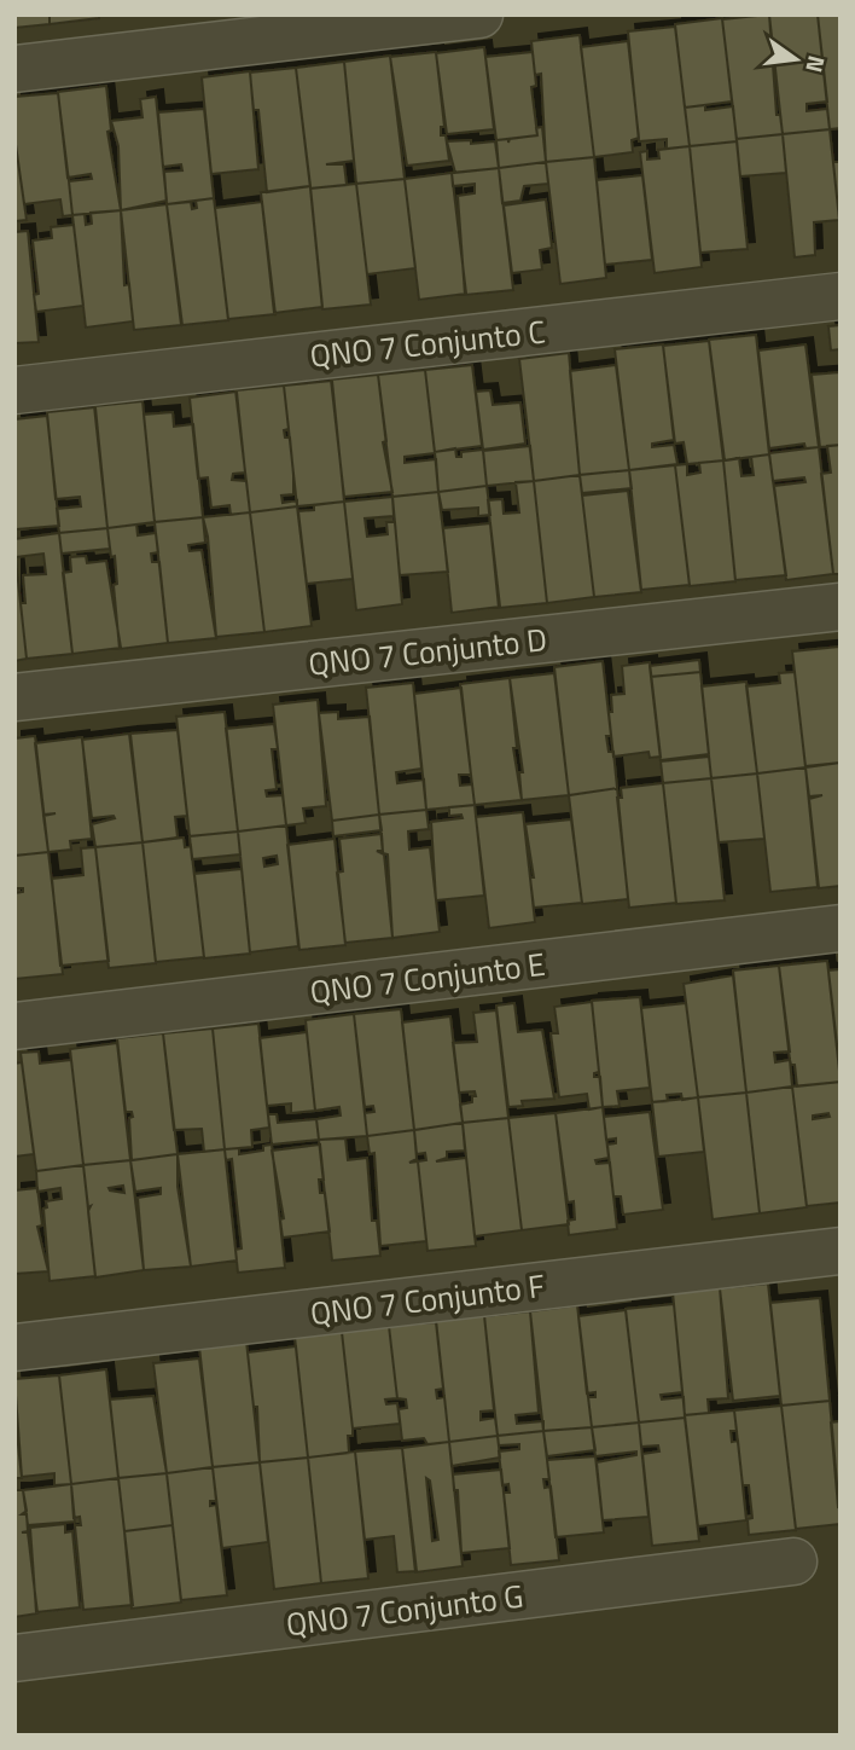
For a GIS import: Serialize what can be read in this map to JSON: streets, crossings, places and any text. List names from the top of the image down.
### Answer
{
  "streets": {
    "street": [
      "QNO 7 Conjunto C",
      "QNO 7 Conjunto D",
      "QNO 7 Conjunto E",
      "QNO 7 Conjunto F",
      "QNO 7 Conjunto G"
    ]
  },
  "north": "right"
}
